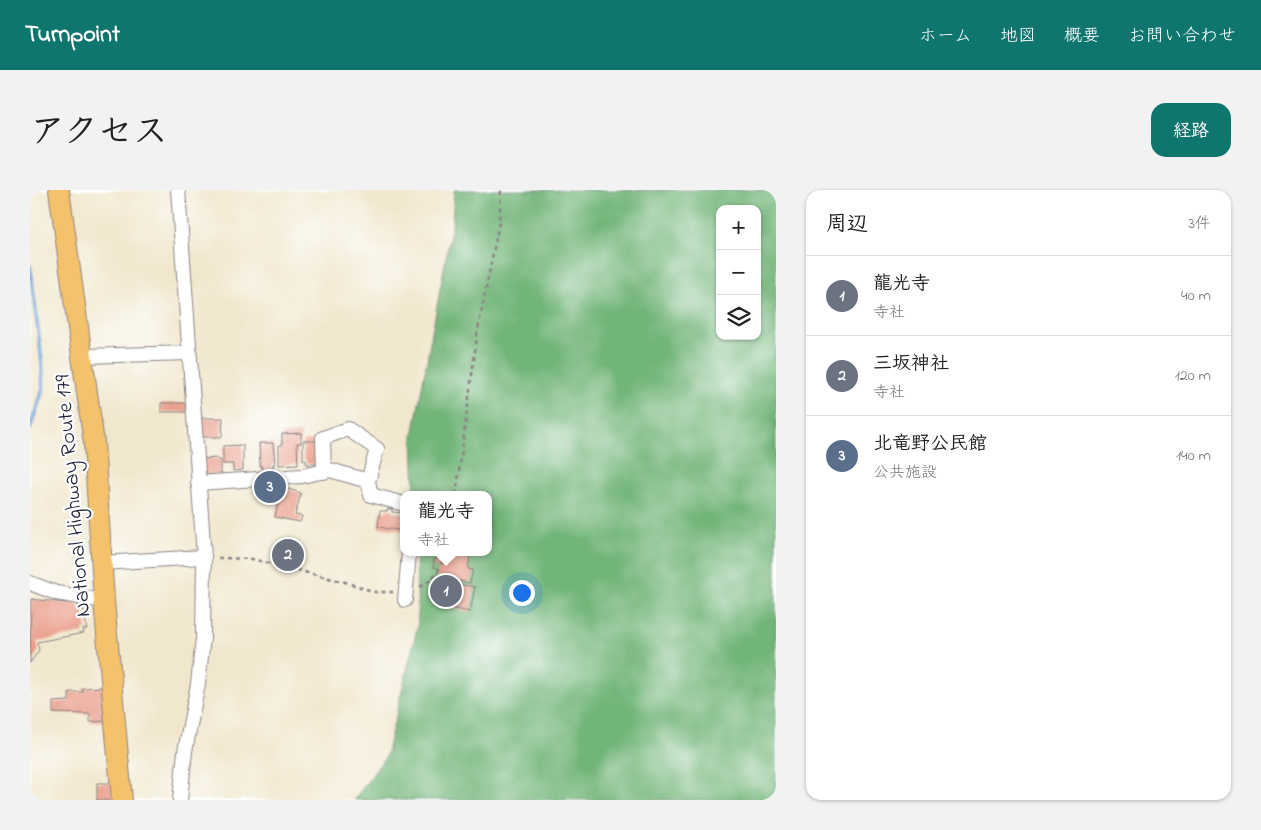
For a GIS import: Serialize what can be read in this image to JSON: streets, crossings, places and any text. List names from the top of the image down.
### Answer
{
  "streets": {
    "highway": ["National Highway Route 179"]
  },
  "page": {
    "header": "Turnpoint",
    "nav": [
      "ホーム",
      "地図",
      "概要",
      "お問い合わせ"
    ],
    "title": "アクセス",
    "buttons": "経路",
    "heading": ["周辺", "3件"],
    "map_buttons": ["+", "−"],
    "list": [
      {
        "mark": "1",
        "name": "龍光寺",
        "note": "寺社",
        "value": "40 m"
      },
      {
        "mark": "2",
        "name": "三坂神社",
        "note": "寺社",
        "value": "120 m"
      },
      {
        "mark": "3",
        "name": "北竜野公民館",
        "note": "公共施設",
        "value": "140 m"
      }
    ],
    "pins": ["3", "2", "1"],
    "popup": ["龍光寺", "寺社"]
  }
}
